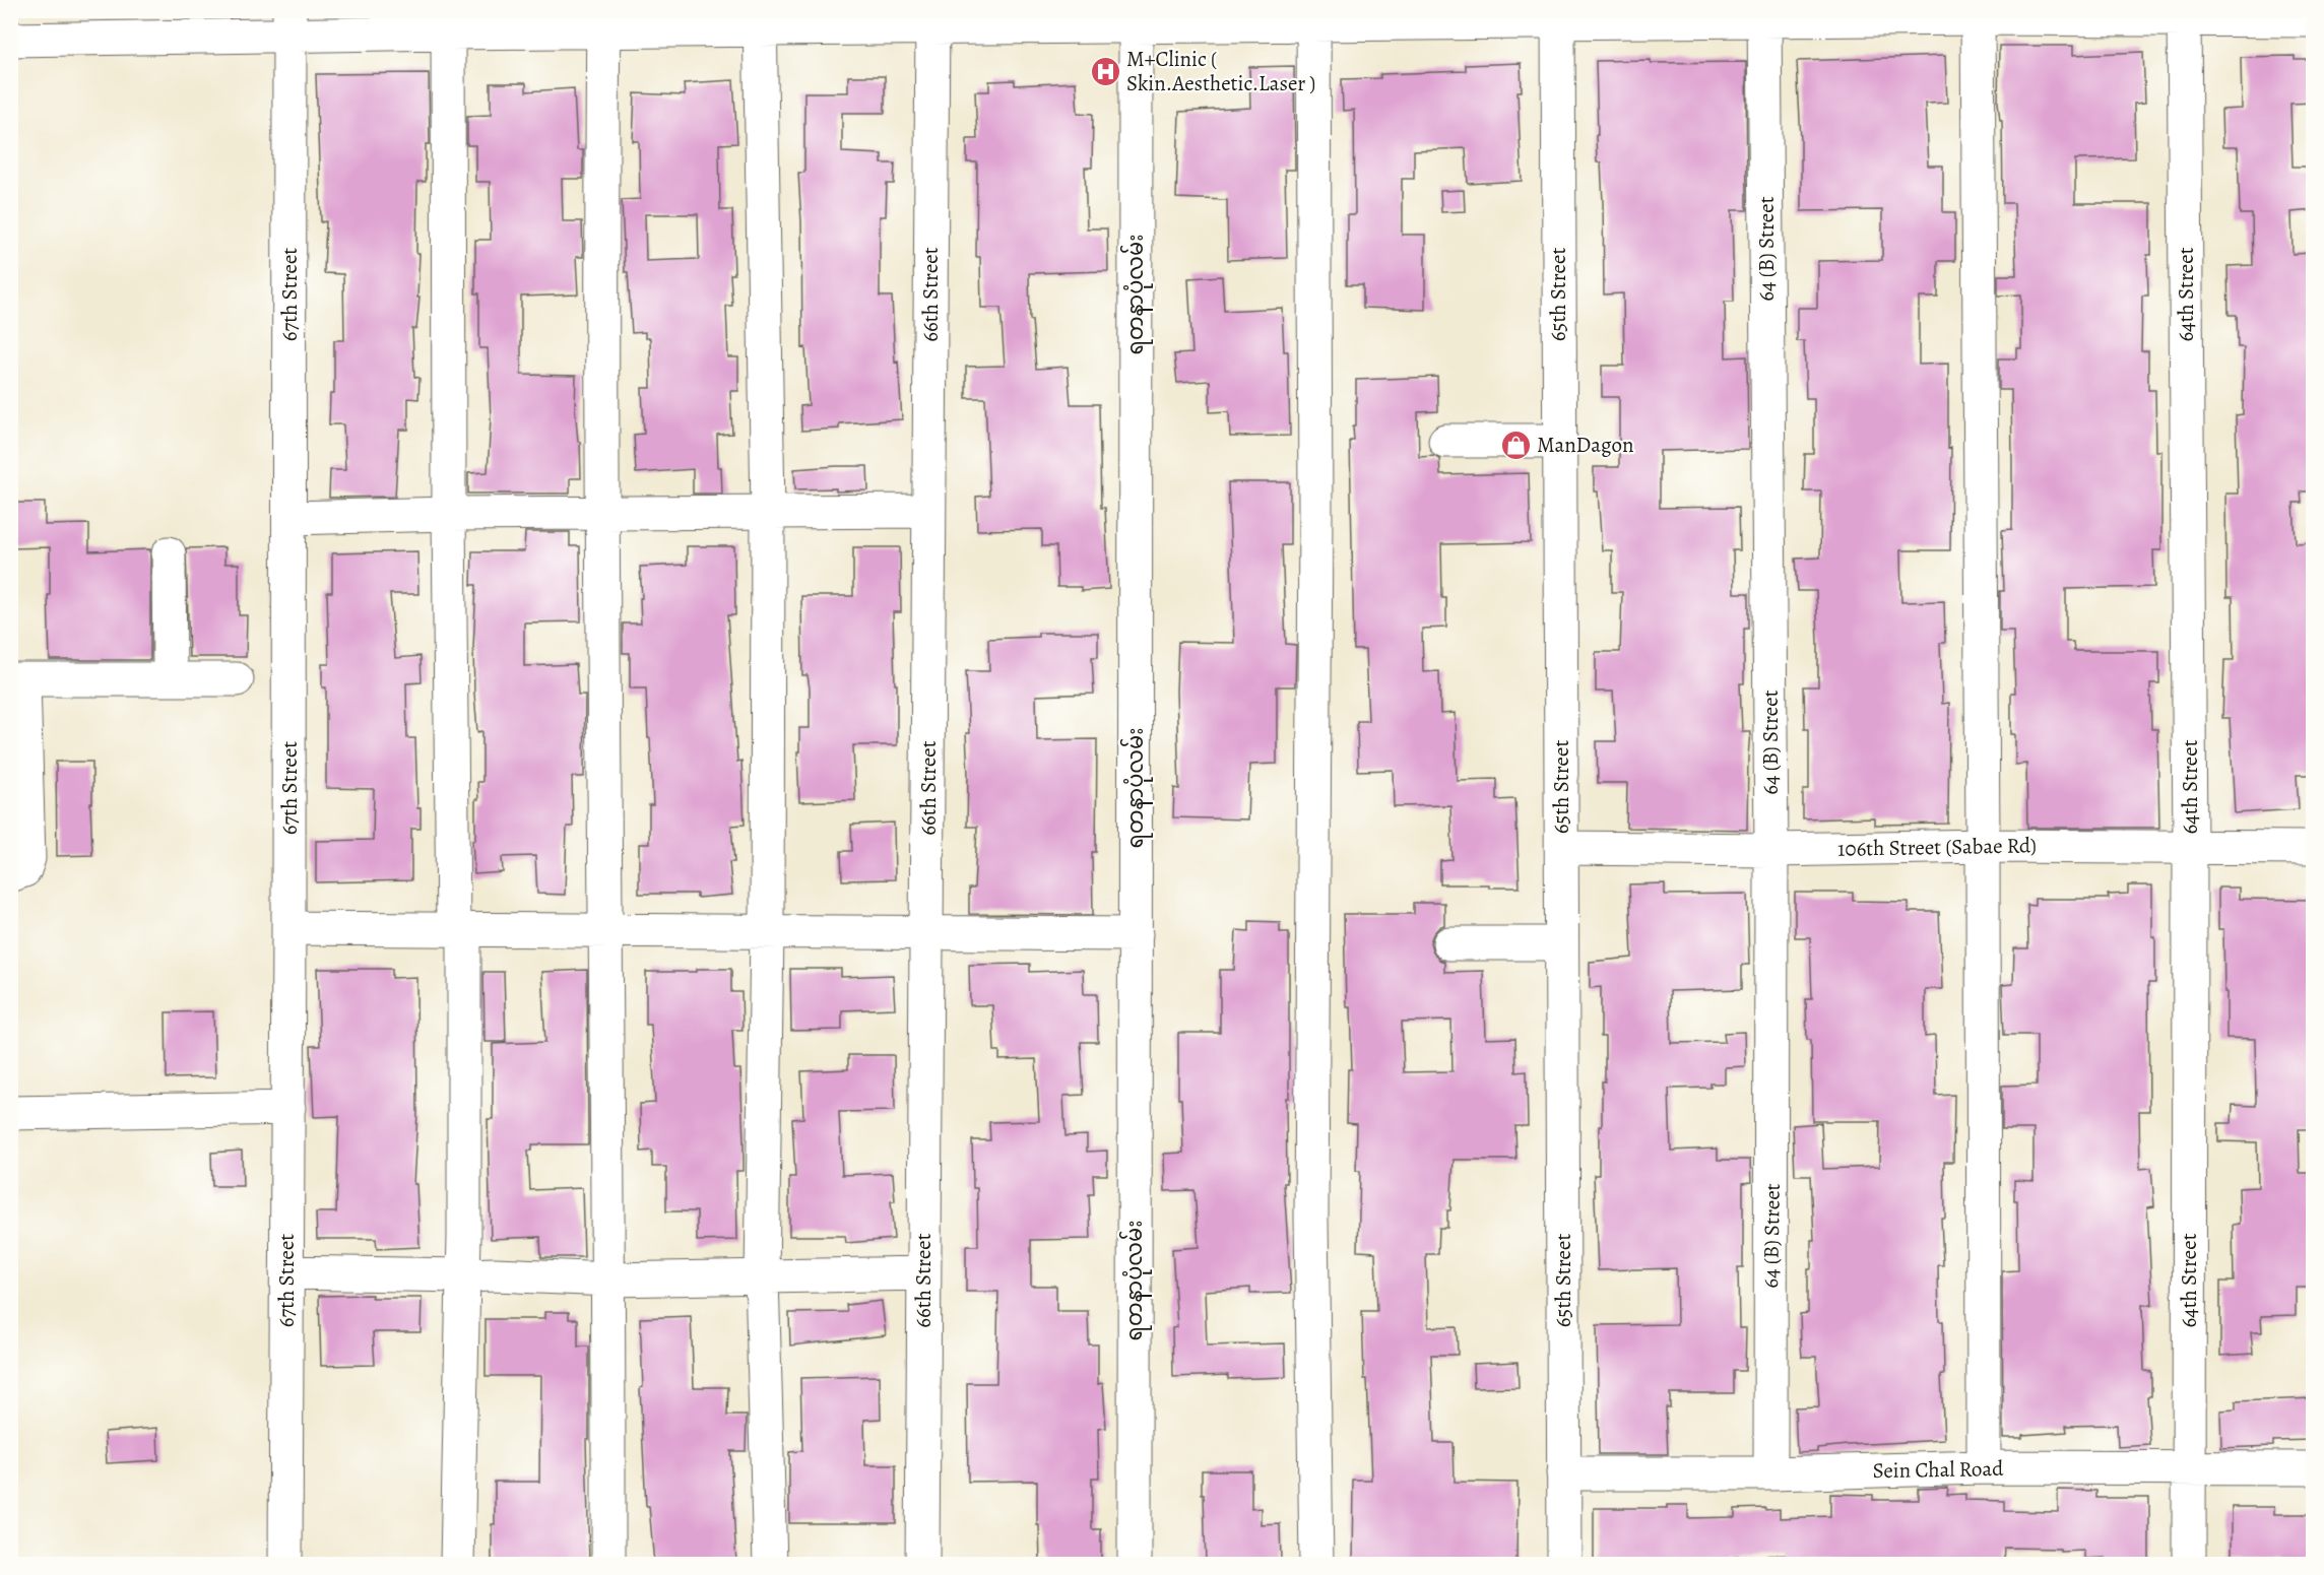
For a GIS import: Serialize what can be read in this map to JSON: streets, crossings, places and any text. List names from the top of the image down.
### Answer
{
  "streets": {
    "street": [
      "64 (B) Street",
      "67th Street",
      "66th Street",
      "ရတနာပုံလမ်း",
      "65th Street",
      "64th Street",
      "106th Street (Sabae Rd)",
      "Sein Chal Road"
    ]
  },
  "crossings": [
    ["64 (B) Street", "106th Street (Sabae Rd)"],
    ["64 (B) Street", "Sein Chal Road"],
    ["65th Street", "106th Street (Sabae Rd)"],
    ["65th Street", "Sein Chal Road"],
    ["64th Street", "106th Street (Sabae Rd)"],
    ["64th Street", "Sein Chal Road"]
  ],
  "places": {
    "hospital": ["M+Clinic ( Skin.Aesthetic.Laser )"],
    "shop": ["ManDagon"]
  }
}
